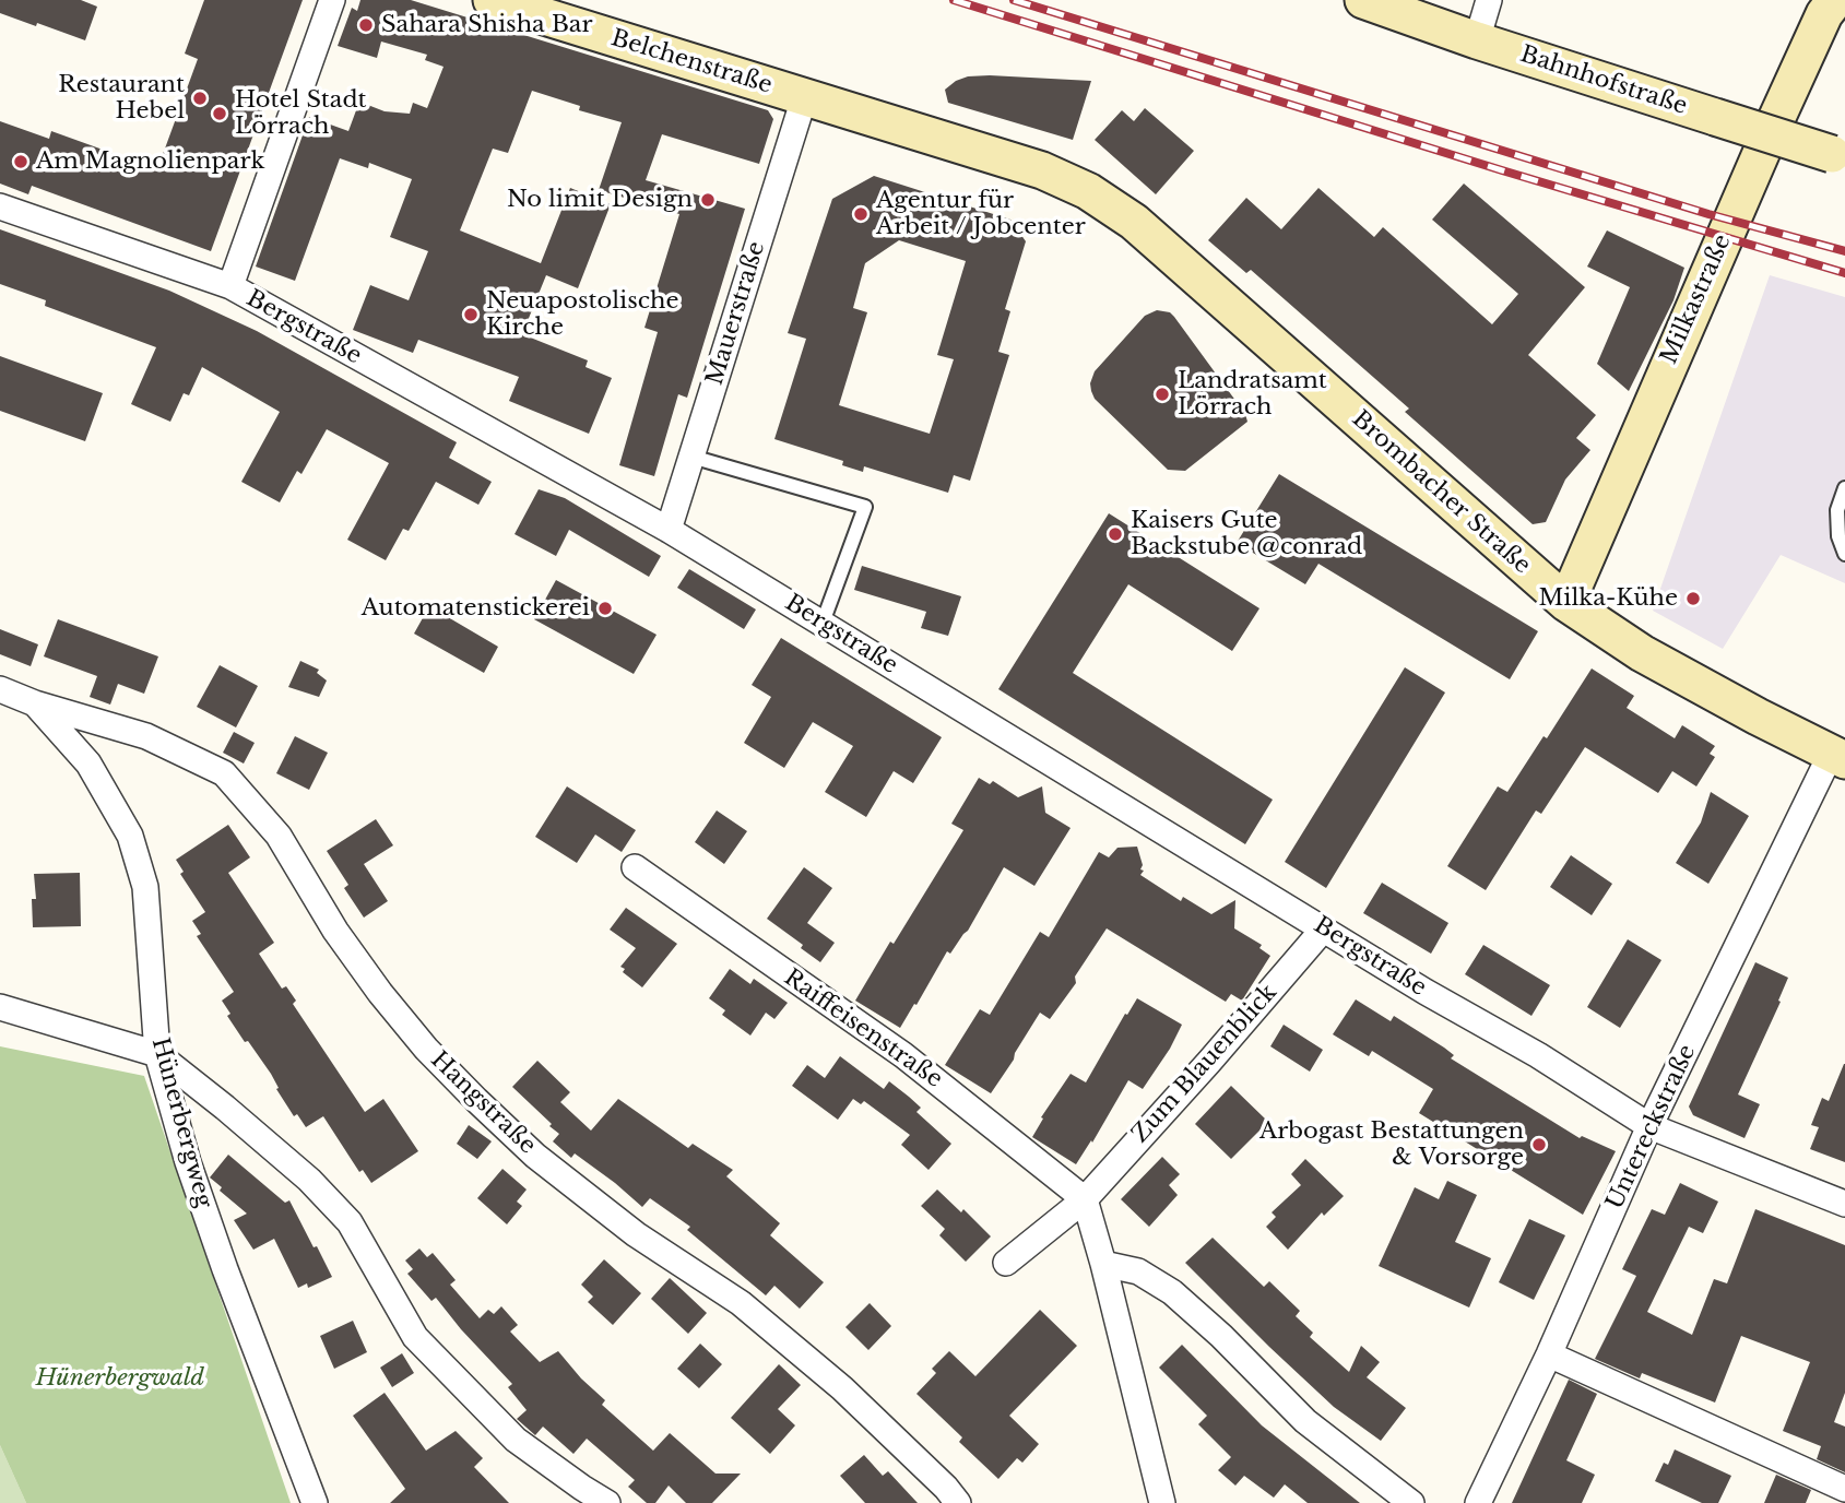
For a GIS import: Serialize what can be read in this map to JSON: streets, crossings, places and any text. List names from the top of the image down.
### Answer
{
  "streets": {
    "main road": [
      "Belchenstraße",
      "Bahnhofstraße",
      "Milkastraße",
      "Brombacher Straße"
    ],
    "street": [
      "Mauerstraße",
      "Bergstraße",
      "Raiffeisenstraße",
      "Zum Blauenblick",
      "Hangstraße",
      "Hünerbergweg",
      "Untereckstraße"
    ]
  },
  "crossings": [
    ["Belchenstraße", "Mauerstraße"],
    ["Belchenstraße", "Brombacher Straße"],
    ["Milkastraße", "Brombacher Straße"],
    ["Mauerstraße", "Bergstraße"],
    ["Mauerstraße", "Brombacher Straße"],
    ["Bergstraße", "Zum Blauenblick"],
    ["Bergstraße", "Untereckstraße"],
    ["Brombacher Straße", "Untereckstraße"],
    ["Raiffeisenstraße", "Zum Blauenblick"],
    ["Hangstraße", "Hünerbergweg"]
  ],
  "parks": ["Hünerbergwald"],
  "places": [
    "Sahara Shisha Bar",
    "Restaurant Hebel",
    "Hotel Stadt Lörrach",
    "Am Magnolienpark",
    "No limit Design",
    "Agentur für Arbeit / Jobcenter",
    "Neuapostolische Kirche",
    "Landratsamt Lörrach",
    "Kaisers Gute Backstube @conrad",
    "Milka-Kühe",
    "Automatenstickerei",
    "Arbogast Bestattungen & Vorsorge"
  ]
}
